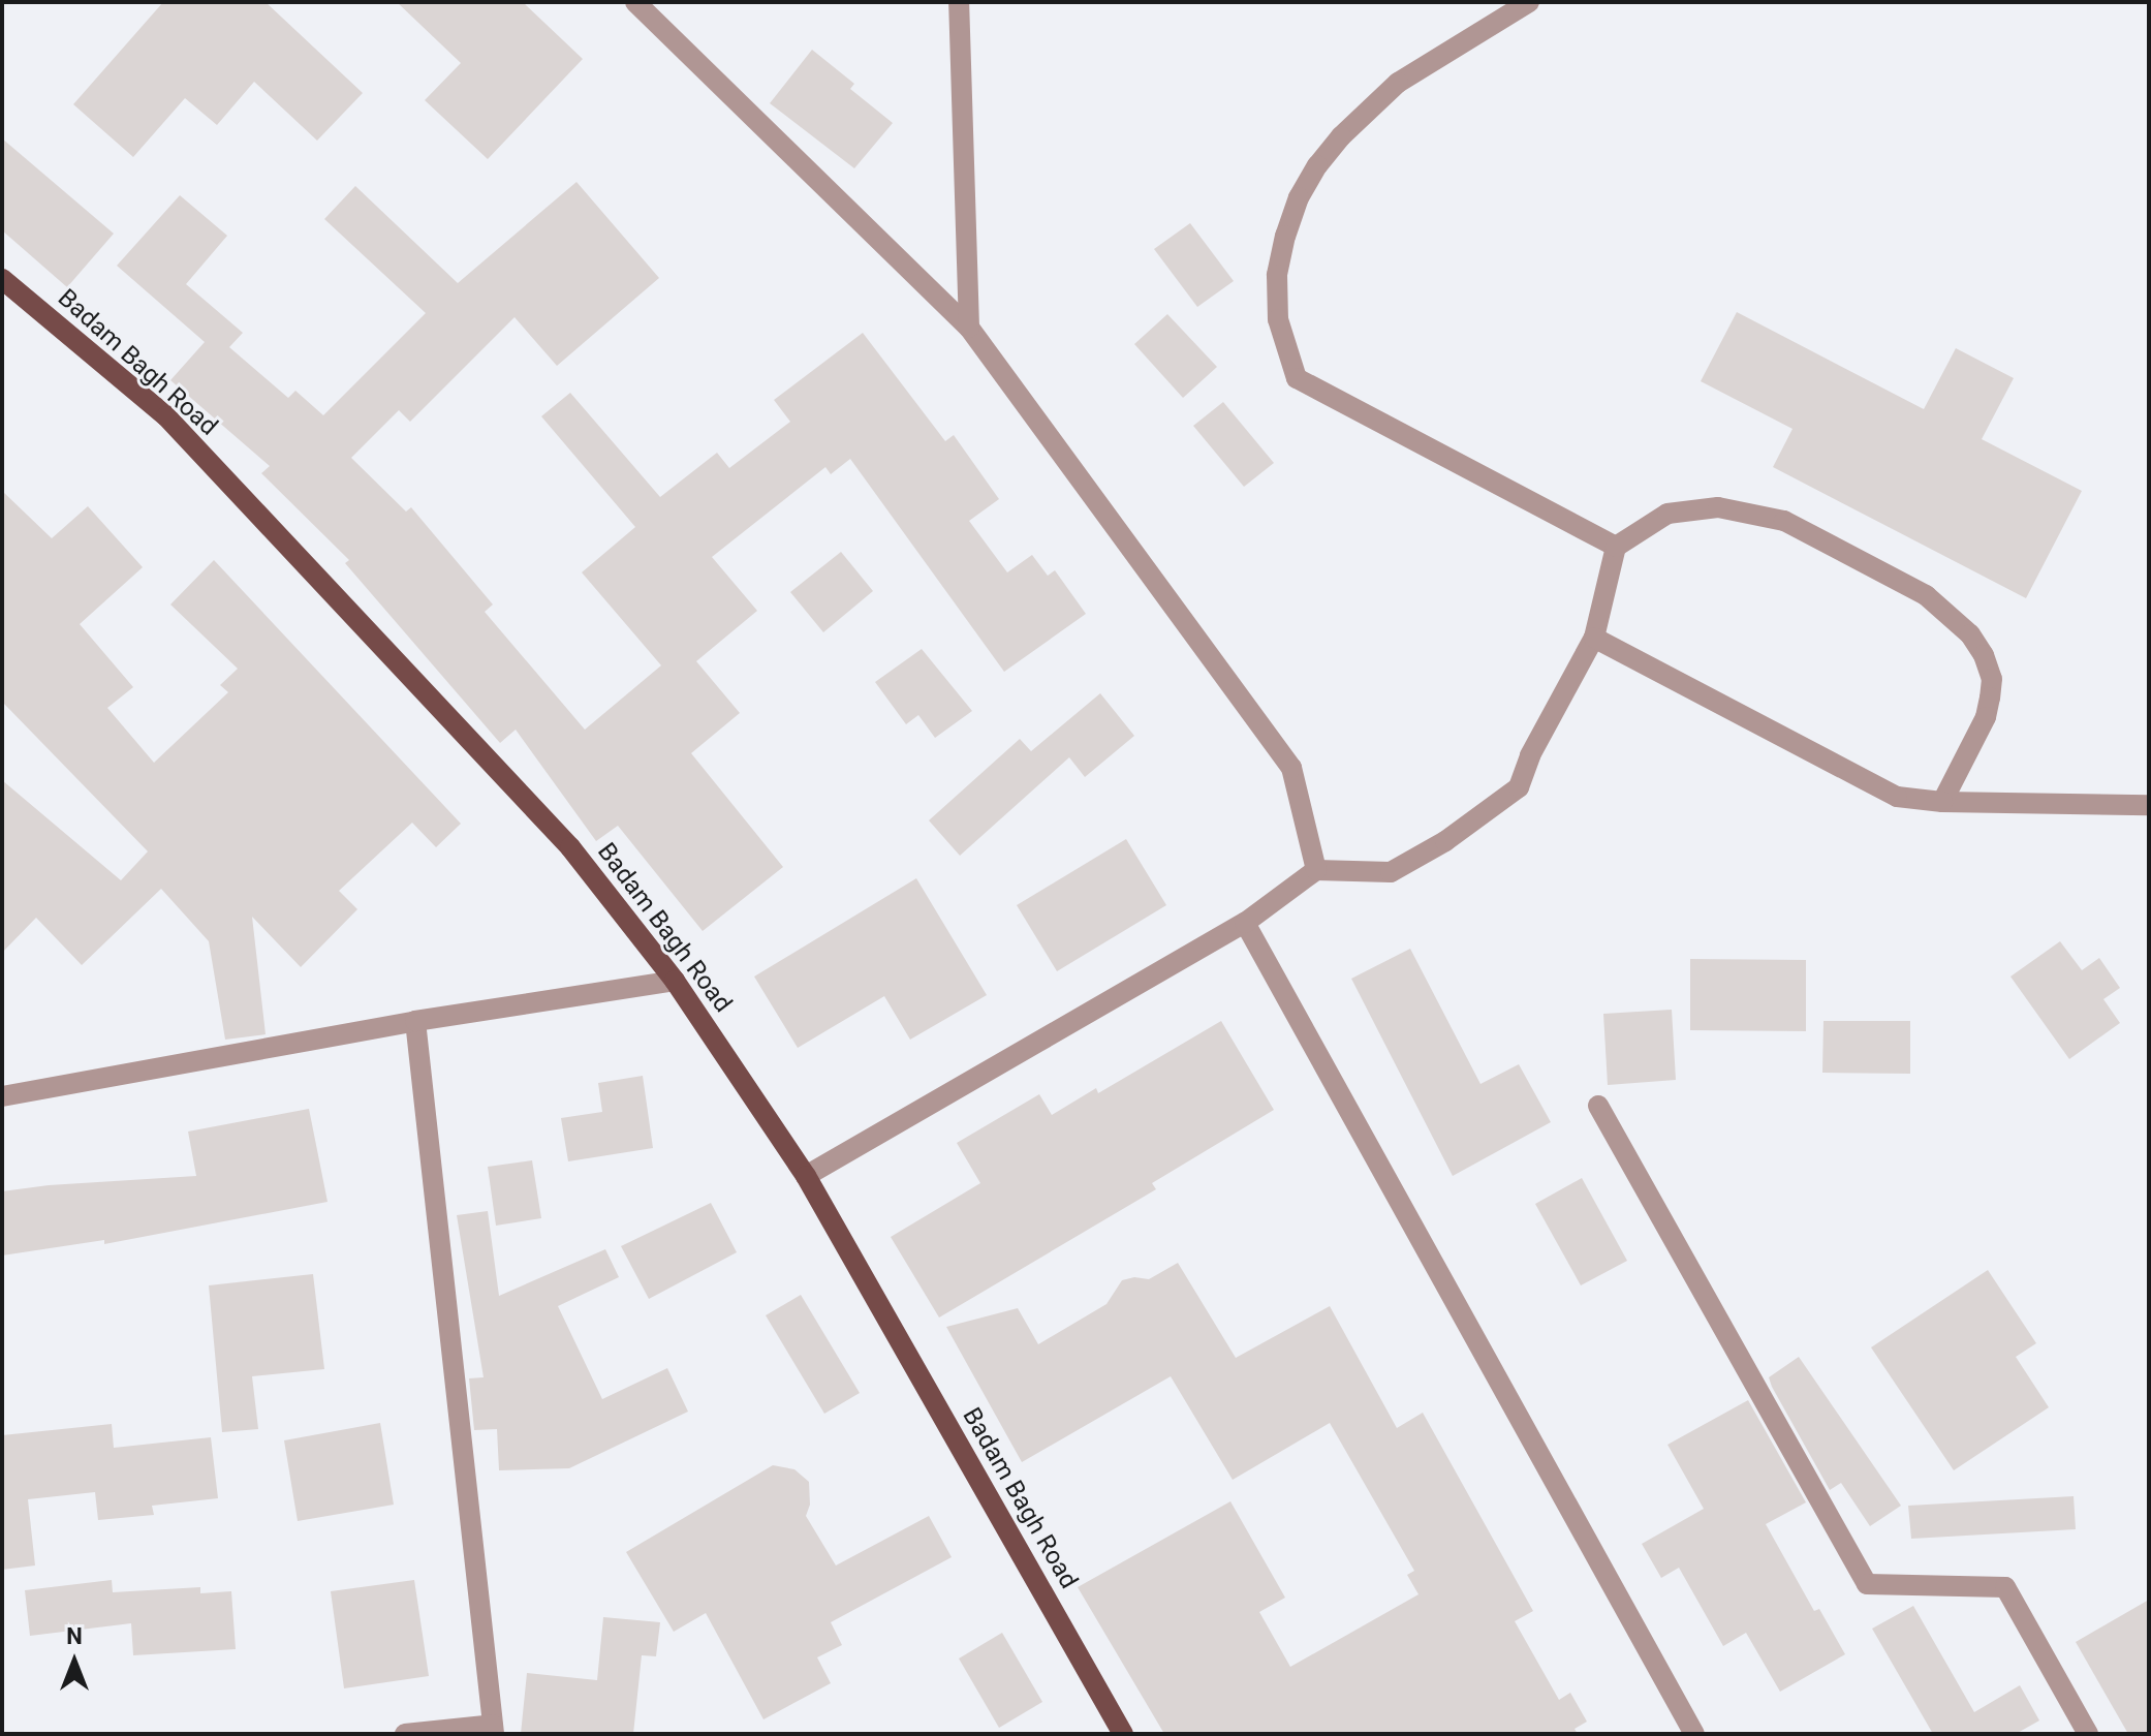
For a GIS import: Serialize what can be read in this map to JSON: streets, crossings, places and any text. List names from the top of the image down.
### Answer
{
  "streets": {
    "main road": ["Badam Bagh Road"]
  },
  "north": "top"
}
